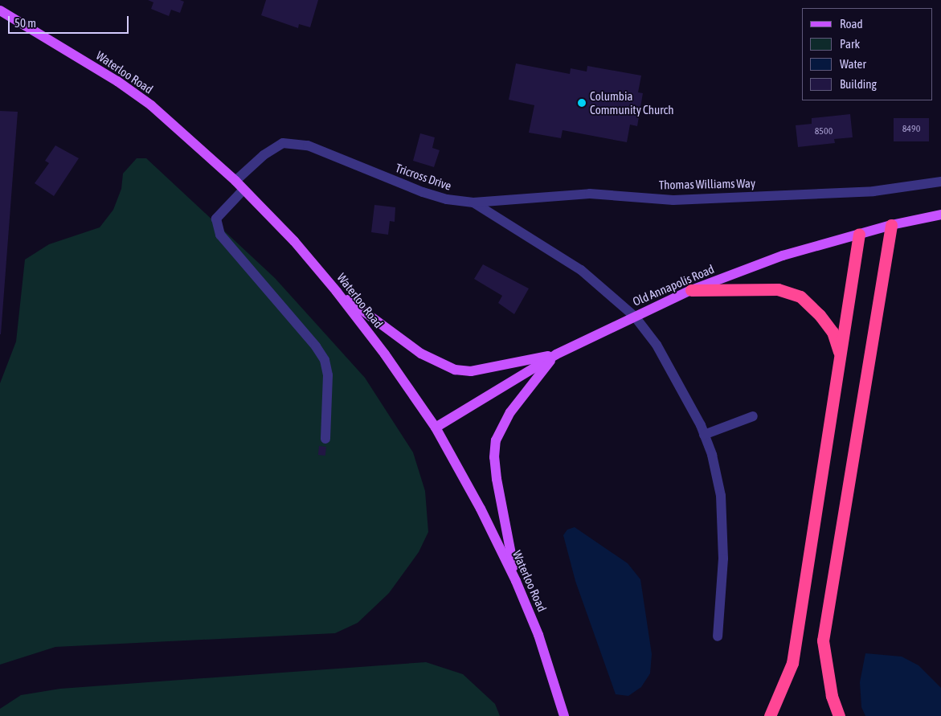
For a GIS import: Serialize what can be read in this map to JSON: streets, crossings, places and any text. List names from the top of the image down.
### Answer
{
  "streets": {
    "main road": ["Waterloo Road", "Old Annapolis Road"],
    "street": ["Tricross Drive", "Thomas Williams Way"]
  },
  "crossings": [
    ["Waterloo Road", "Tricross Drive"],
    ["Waterloo Road", "Old Annapolis Road"],
    ["Tricross Drive", "Thomas Williams Way"],
    ["Tricross Drive", "Old Annapolis Road"]
  ],
  "places": ["Columbia Community Church"],
  "house_numbers": ["8490", "8500"],
  "legend": [
    "Road",
    "Park",
    "Water",
    "Building"
  ],
  "scale_bar": "50 m"
}
